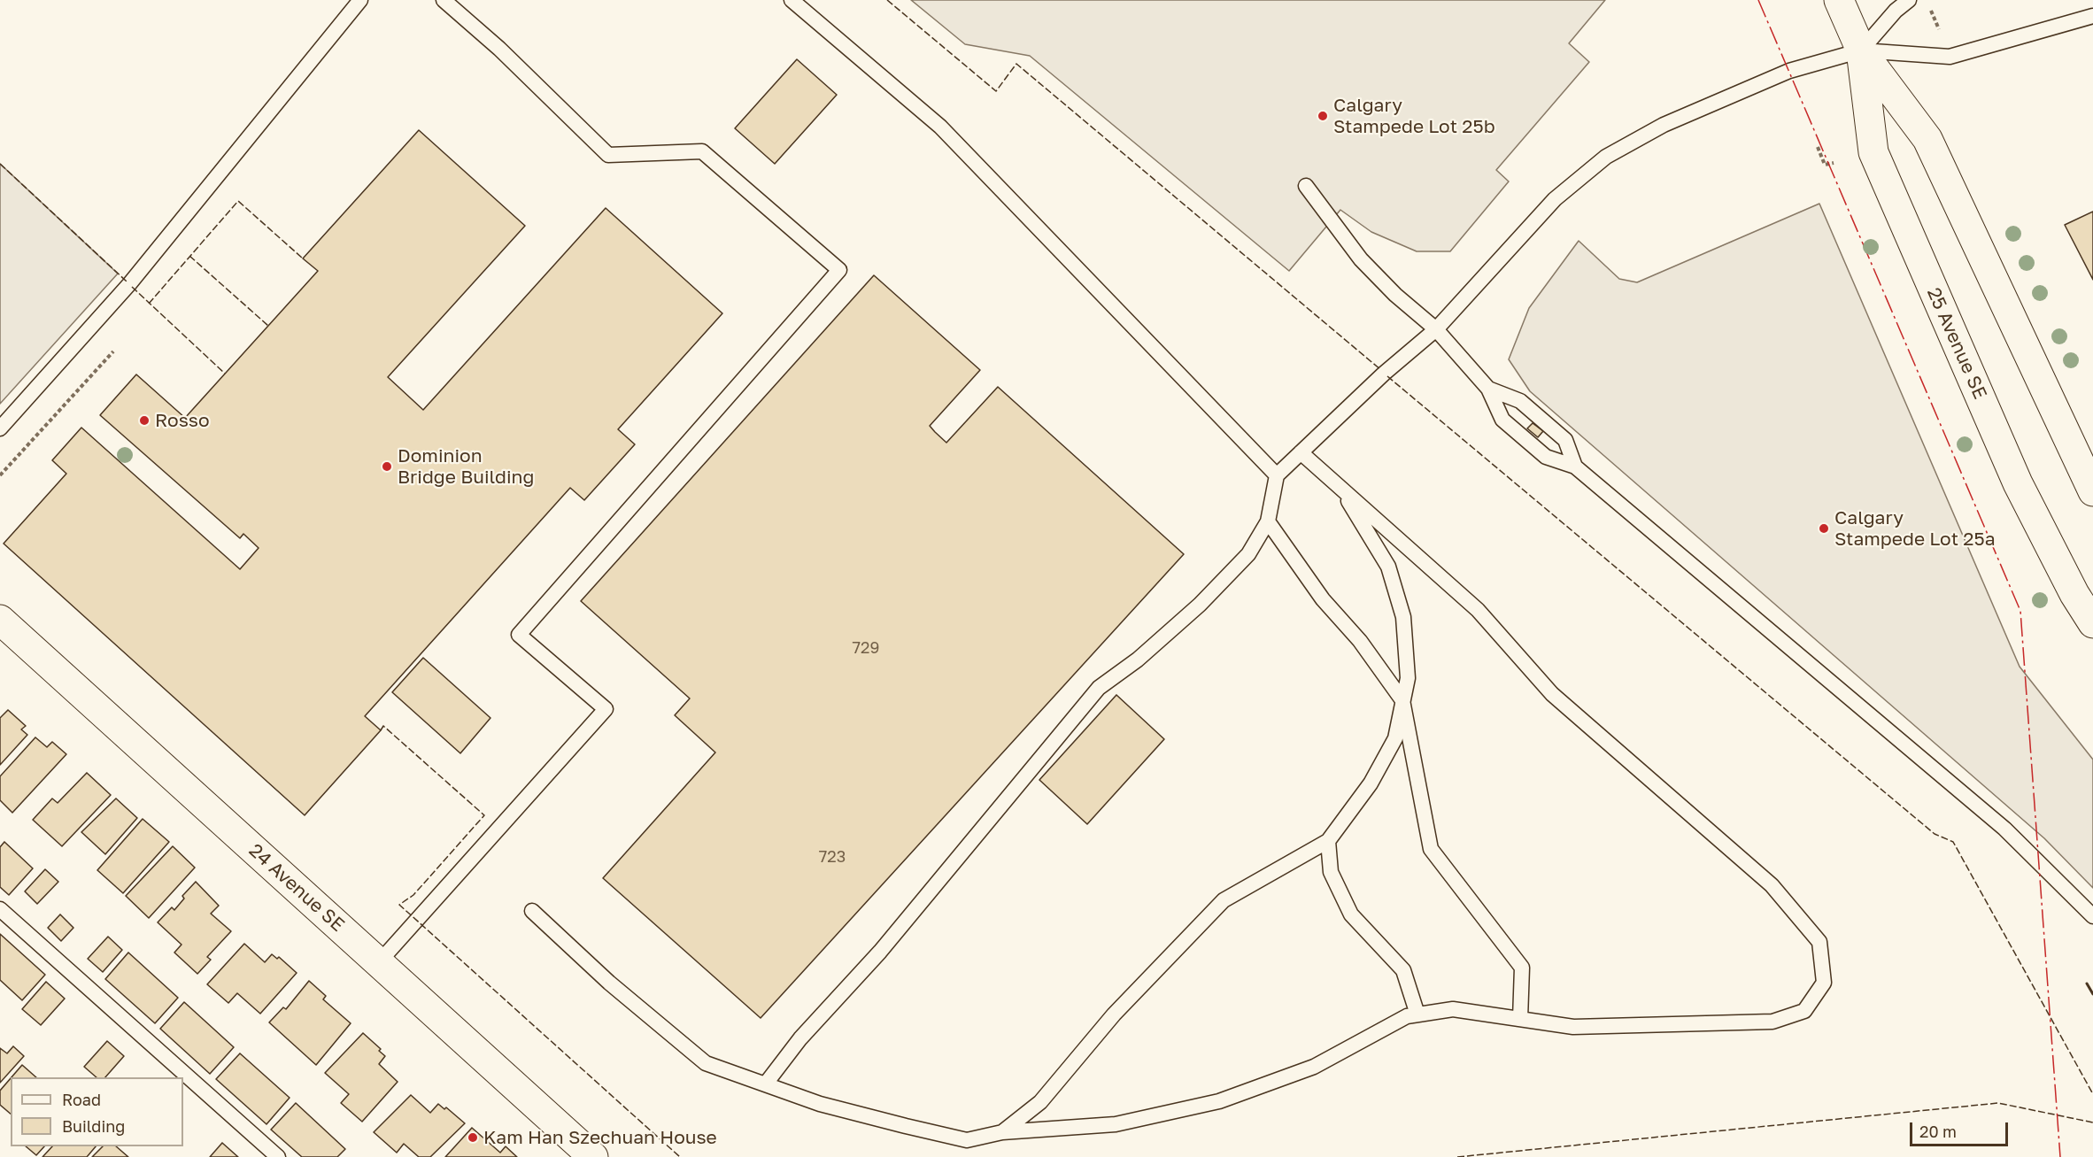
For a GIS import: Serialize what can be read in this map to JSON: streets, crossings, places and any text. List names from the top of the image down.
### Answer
{
  "streets": {
    "street": ["25 Avenue SE", "24 Avenue SE"]
  },
  "places": [
    "Calgary Stampede Lot 25b",
    "Rosso",
    "Dominion Bridge Building",
    "Calgary Stampede Lot 25a",
    "Kam Han Szechuan House"
  ],
  "house_numbers": ["729", "723"],
  "legend": ["Road", "Building"],
  "scale_bar": "20 m"
}
